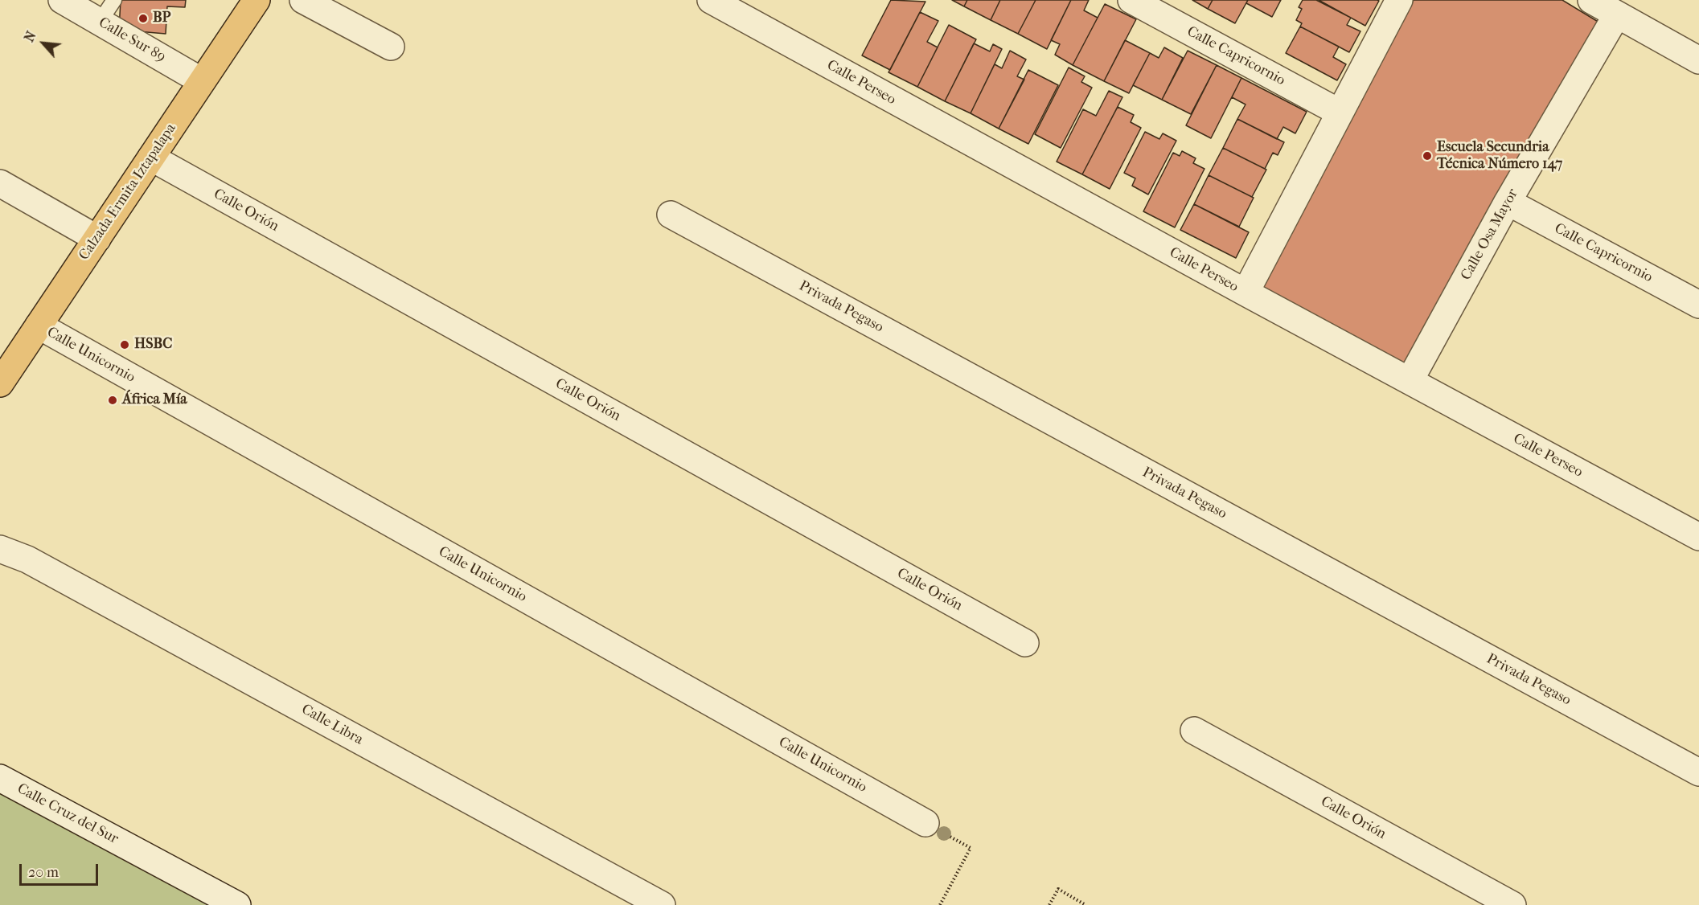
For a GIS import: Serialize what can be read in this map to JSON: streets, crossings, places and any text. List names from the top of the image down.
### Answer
{
  "streets": {
    "main road": ["Calzada Ermita Iztapalapa"],
    "street": [
      "Calle Sur 89",
      "Calle Capricornio",
      "Calle Perseo",
      "Calle Orión",
      "Calle Osa Mayor",
      "Privada Pegaso",
      "Calle Unicornio",
      "Calle Libra",
      "Calle Cruz del Sur"
    ]
  },
  "crossings": [
    ["Calle Sur 89", "Calzada Ermita Iztapalapa"],
    ["Calle Capricornio", "Calle Osa Mayor"],
    ["Calle Perseo", "Calle Osa Mayor"],
    ["Calzada Ermita Iztapalapa", "Calle Orión"],
    ["Calzada Ermita Iztapalapa", "Calle Unicornio"]
  ],
  "places": [
    "BP",
    "Escuela Secundria Técnica Número 147",
    "HSBC",
    "África Mía"
  ],
  "scale_bar": "20 m",
  "north": "top left"
}
